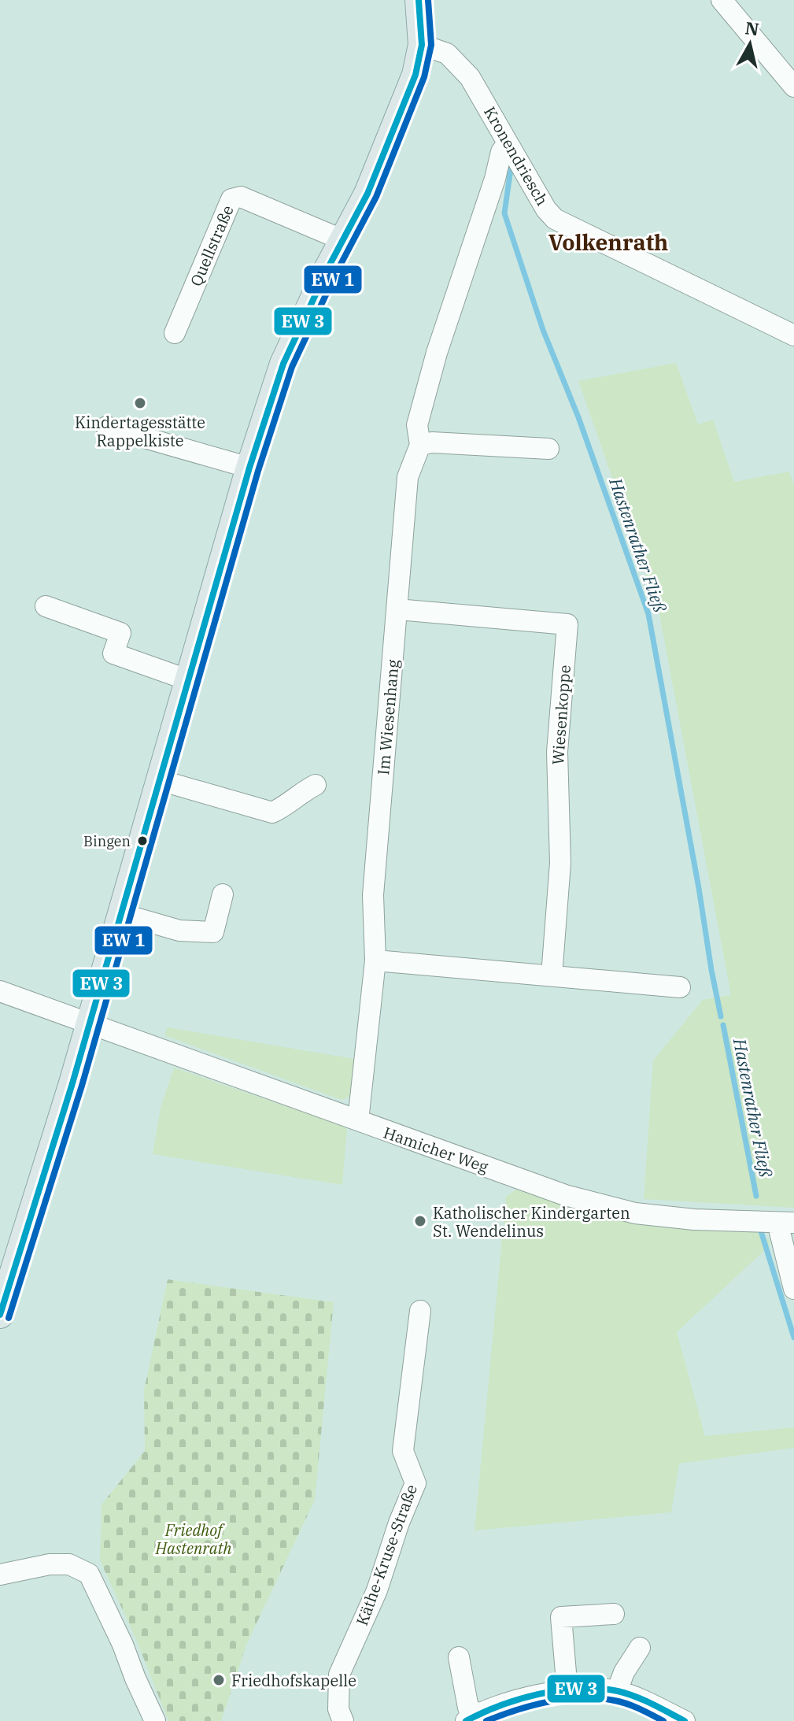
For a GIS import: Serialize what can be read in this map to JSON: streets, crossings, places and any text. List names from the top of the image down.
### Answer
{
  "streets": {
    "street": [
      "Kronendriesch",
      "Quellstraße",
      "Wiesenkoppe",
      "Im Wiesenhang",
      "Hamicher Weg",
      "Käthe-Kruse-Straße"
    ]
  },
  "crossings": [
    ["Wiesenkoppe", "Im Wiesenhang"],
    ["Im Wiesenhang", "Hamicher Weg"]
  ],
  "districts": ["Volkenrath"],
  "water": ["Hastenrather Fließ"],
  "parks": ["Friedhof Hastenrath"],
  "places": [
    "Kindertagesstätte Rappelkiste",
    "Bingen",
    "Katholischer Kindergarten St. Wendelinus",
    "Friedhofskapelle"
  ],
  "north": "top"
}
